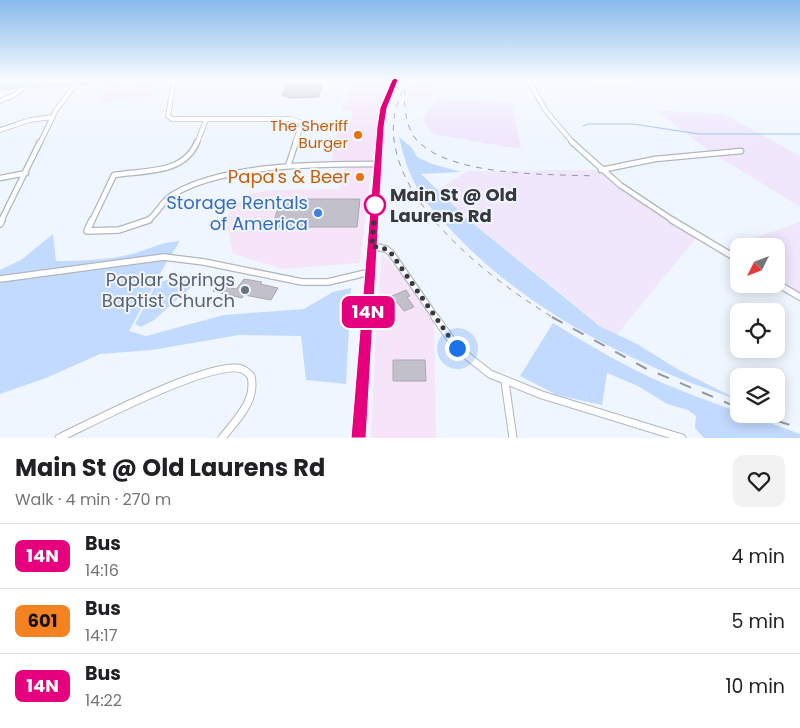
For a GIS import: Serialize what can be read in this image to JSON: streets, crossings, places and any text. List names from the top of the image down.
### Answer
{
  "places": [
    "The Sheriff Burger",
    "Papa's & Beer",
    "Main St @ Old Laurens Rd",
    "Storage Rentals of America",
    "Poplar Springs Baptist Church"
  ],
  "lines": ["bus line 14N"],
  "north": "bottom left",
  "page": {
    "on_map": "14N",
    "heading": ["Main St @ Old Laurens Rd", "Walk · 4 min · 270 m"],
    "list": [
      {
        "mark": "14N",
        "name": "Bus",
        "note": "14:16",
        "value": "4 min"
      },
      {
        "mark": "601",
        "name": "Bus",
        "note": "14:17",
        "value": "5 min"
      },
      {
        "mark": "14N",
        "name": "Bus",
        "note": "14:22",
        "value": "10 min"
      }
    ]
  }
}
